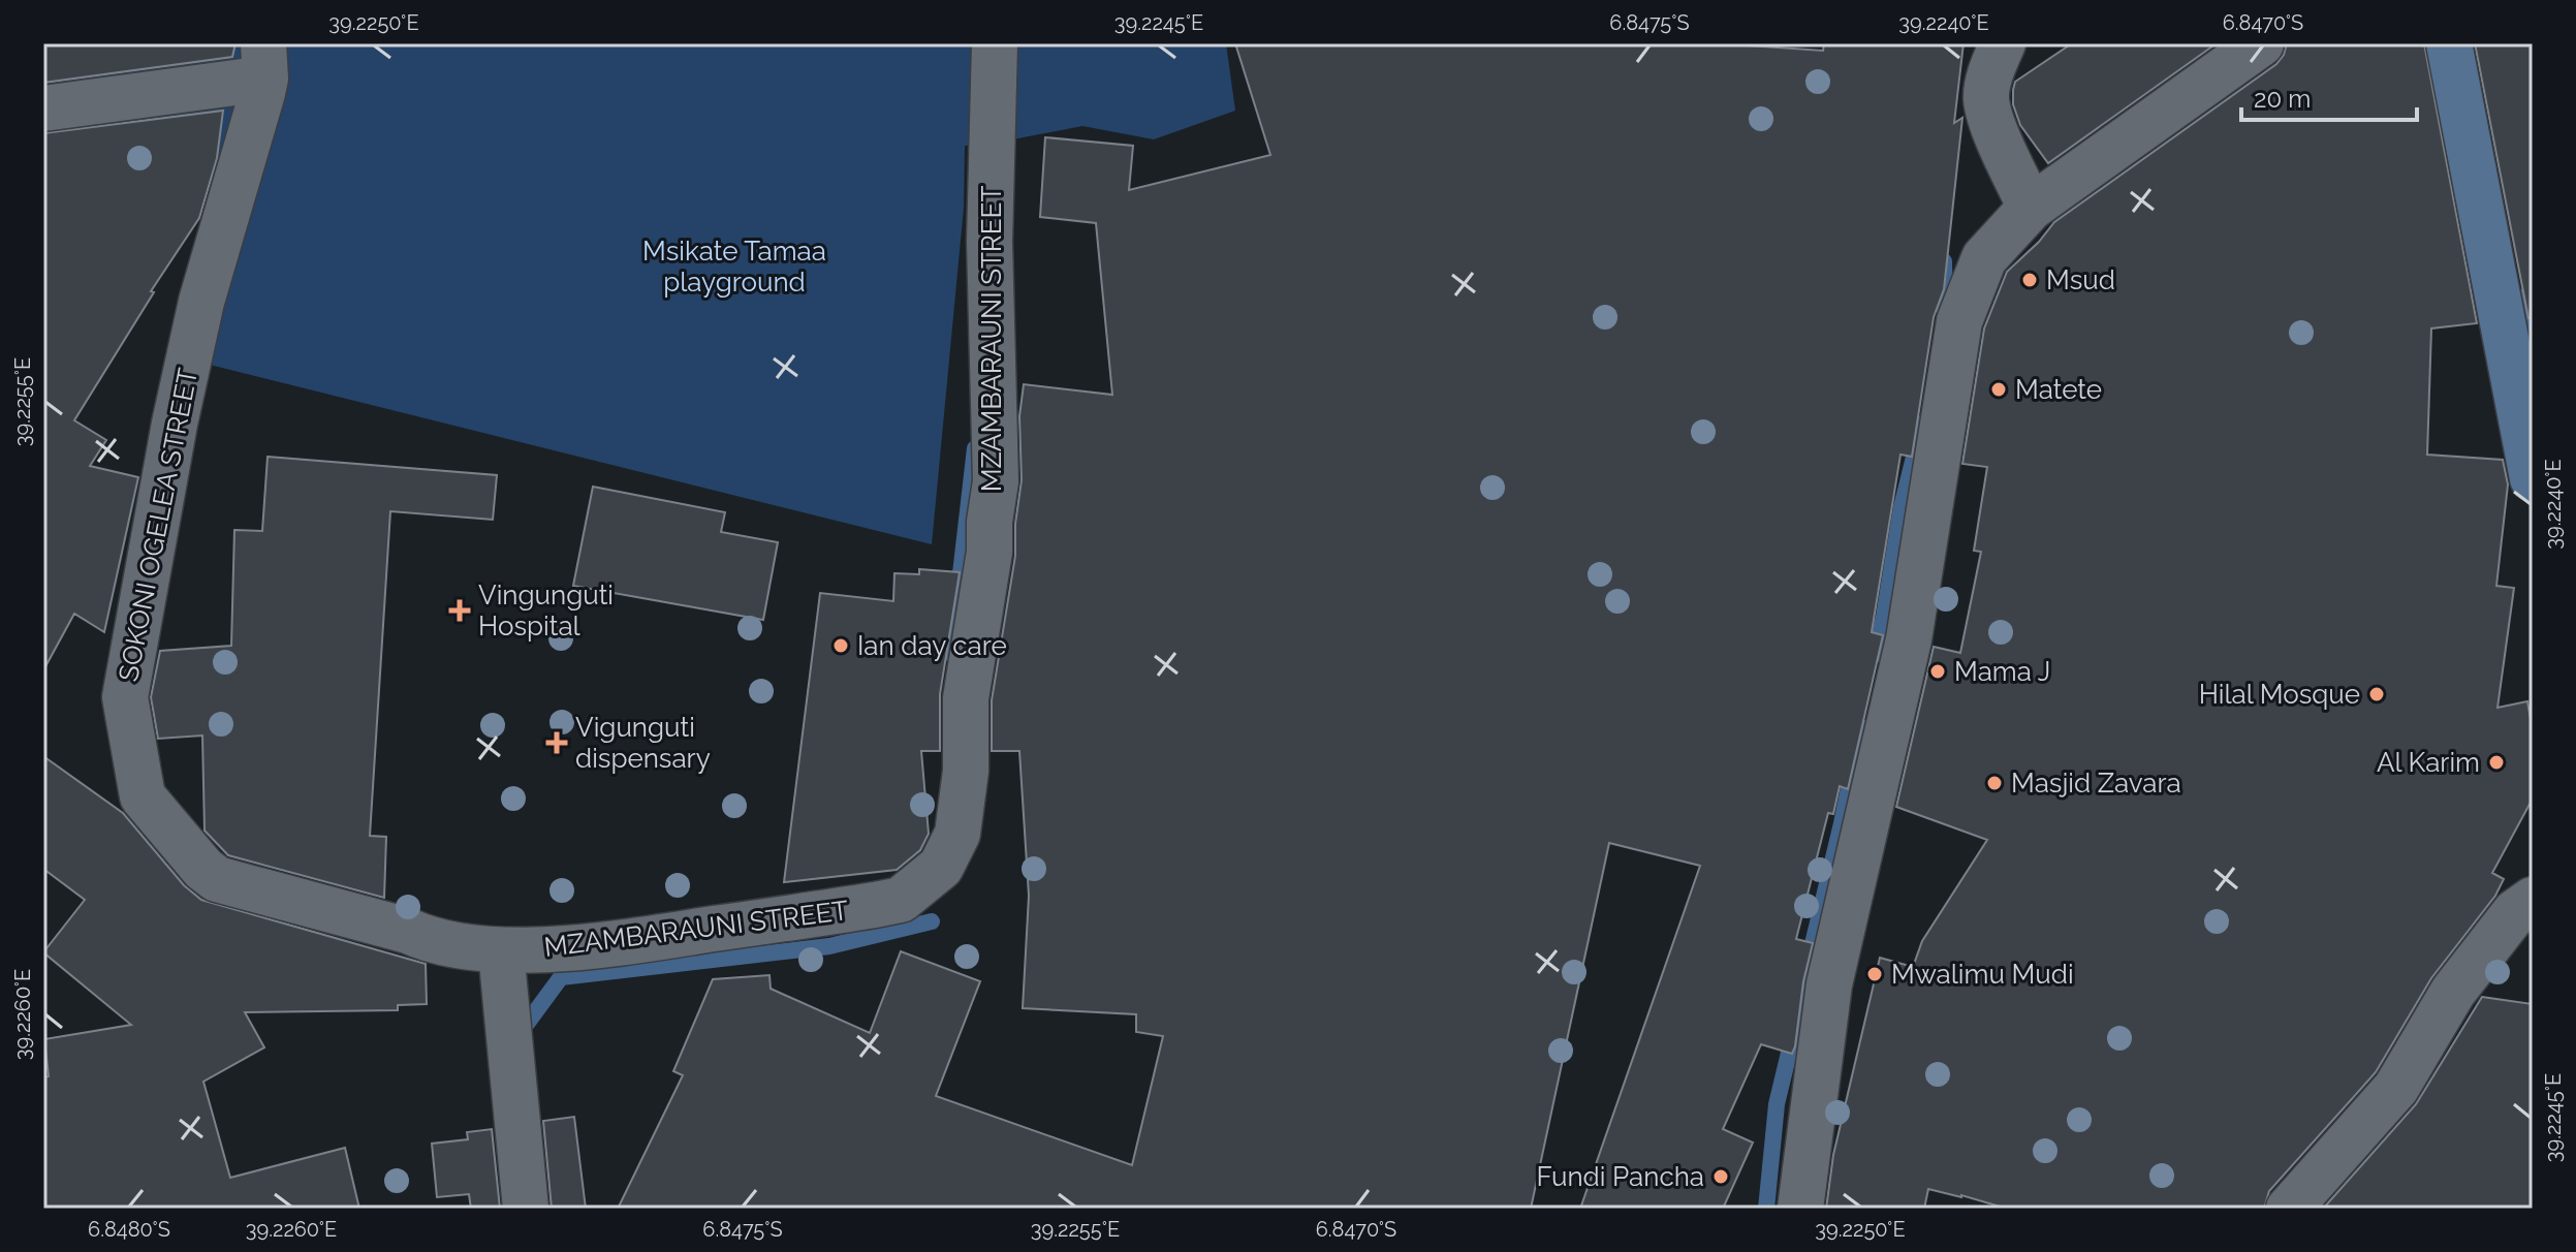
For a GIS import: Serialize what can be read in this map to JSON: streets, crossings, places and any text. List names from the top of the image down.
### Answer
{
  "streets": {
    "street": ["MZAMBARAUNI STREET", "SOKONI OGELEA STREET"]
  },
  "crossings": [
    ["MZAMBARAUNI STREET", "SOKONI OGELEA STREET"]
  ],
  "parks": ["Msikate Tamaa playground"],
  "places": {
    "other": [
      "Msud",
      "Matete",
      "Ian day care",
      "Mama J",
      "Hilal Mosque",
      "Al Karim",
      "Masjid Zavara",
      "Mwalimu Mudi",
      "Fundi Pancha"
    ],
    "health": ["Vingunguti Hospital", "Vigunguti dispensary"]
  },
  "scale_bar": "20 m",
  "coordinates": [
    "39.2250°E",
    "39.2245°E",
    "6.8475°S",
    "39.2240°E",
    "6.8470°S",
    "39.2255°E",
    "39.2260°E",
    "6.8480°S"
  ]
}
